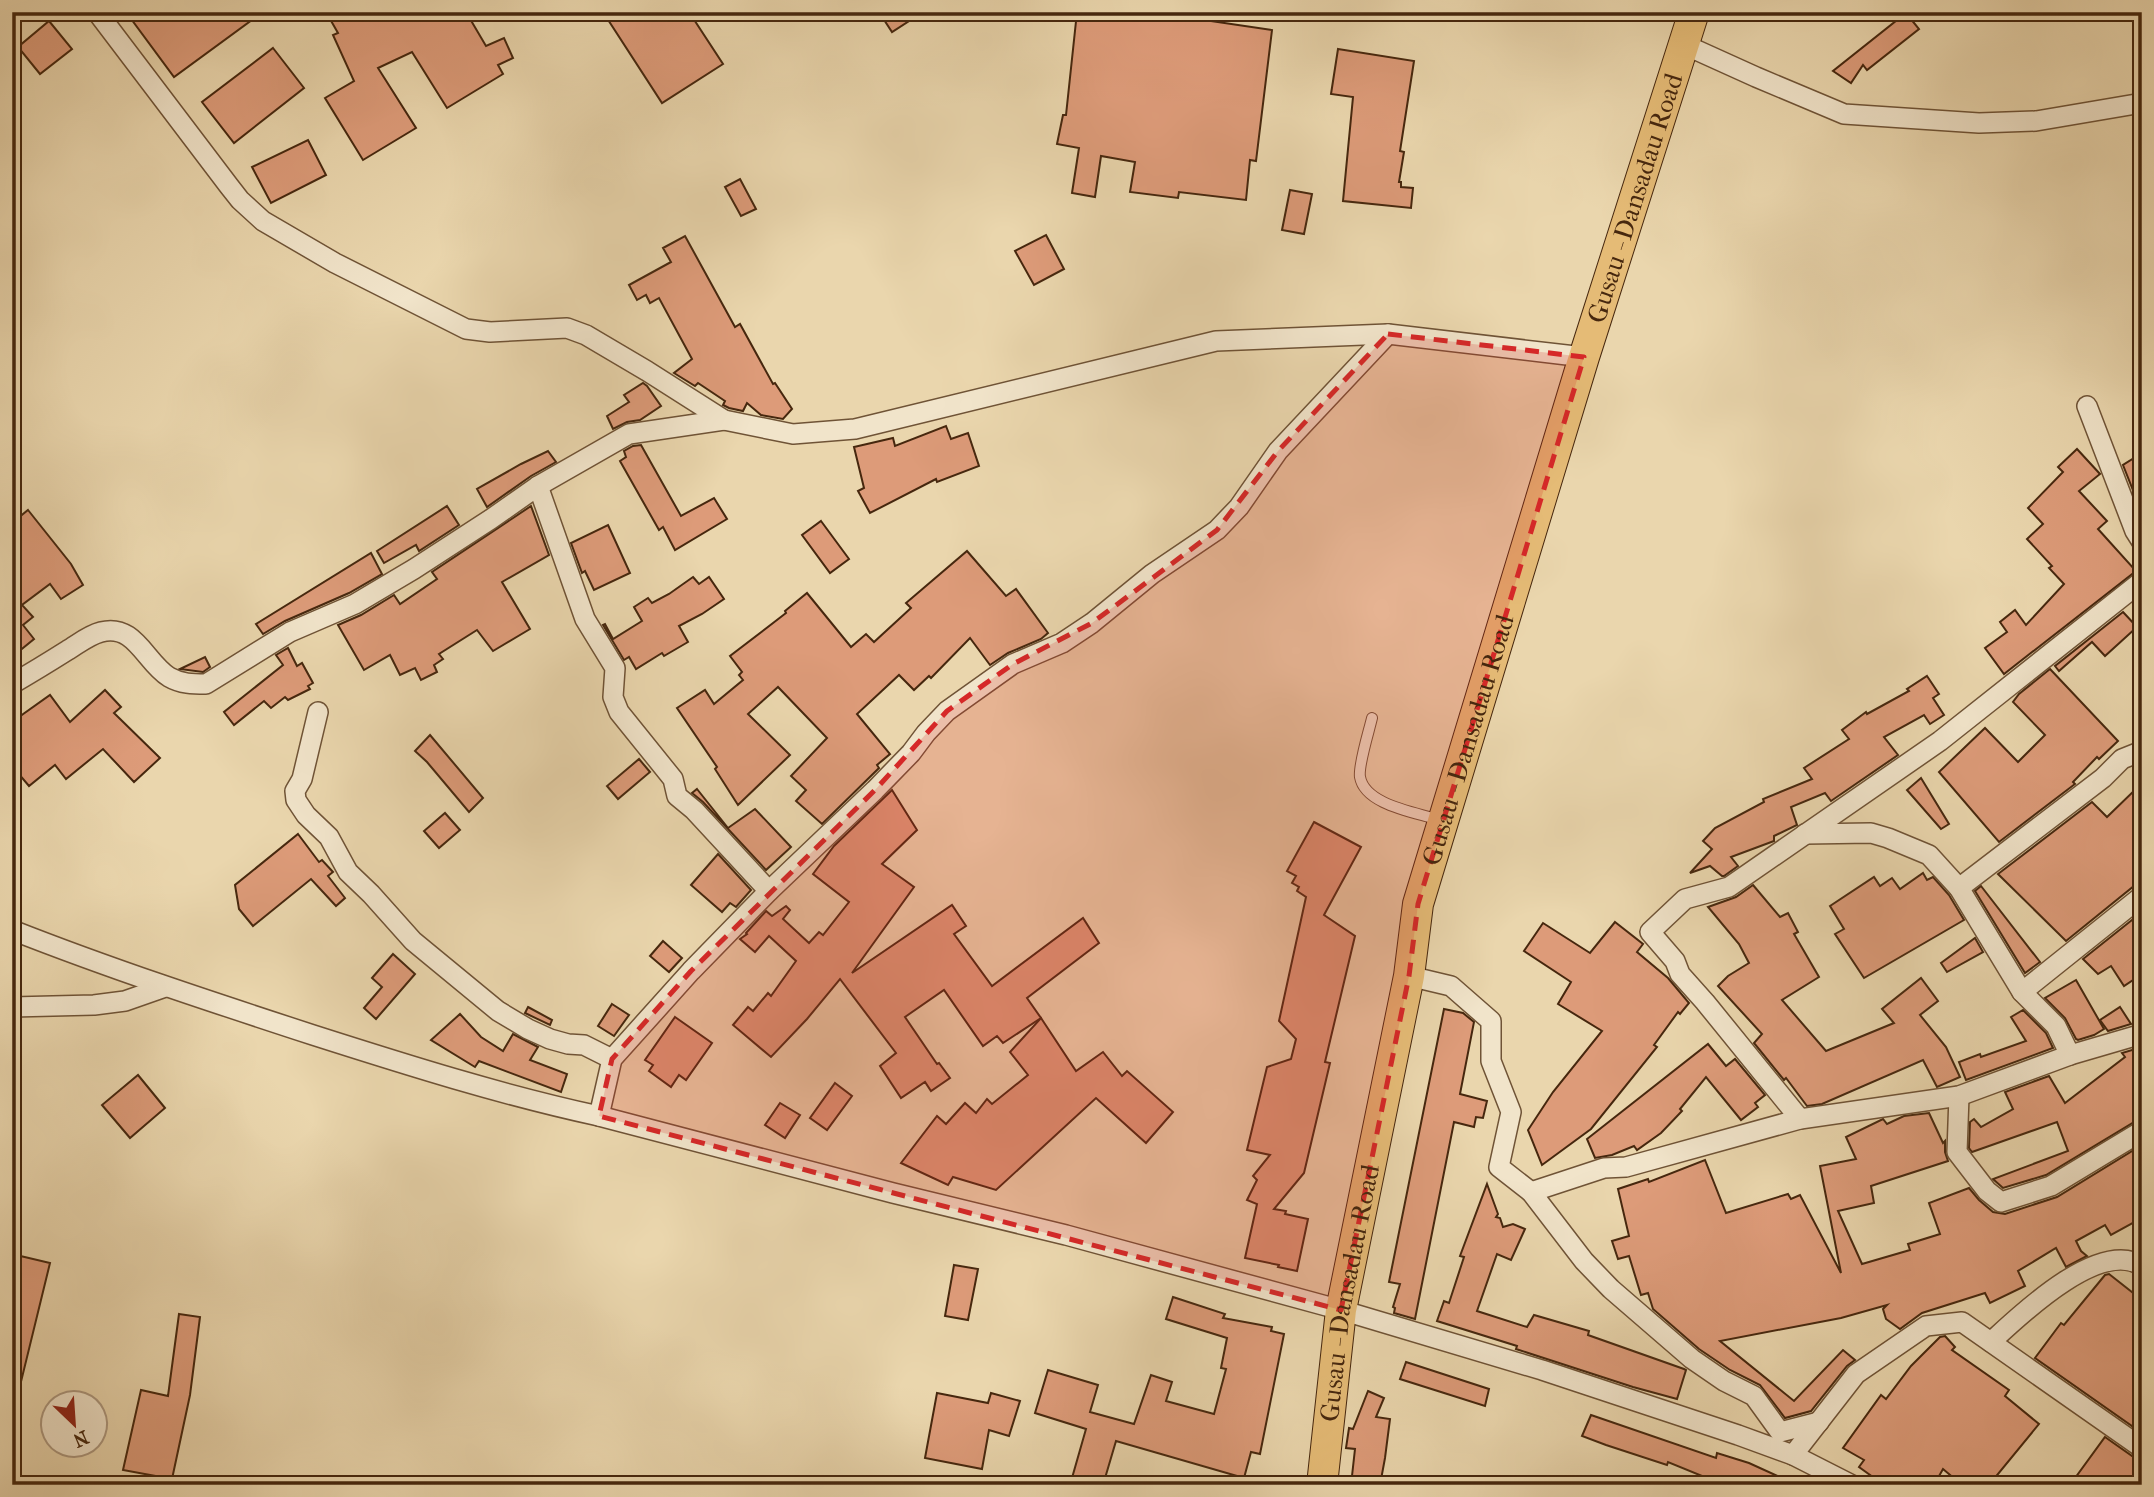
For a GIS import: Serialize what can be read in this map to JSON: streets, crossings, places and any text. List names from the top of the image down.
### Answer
{
  "streets": {
    "main road": ["Gusau - Dansadau Road"]
  },
  "north": "bottom right"
}
